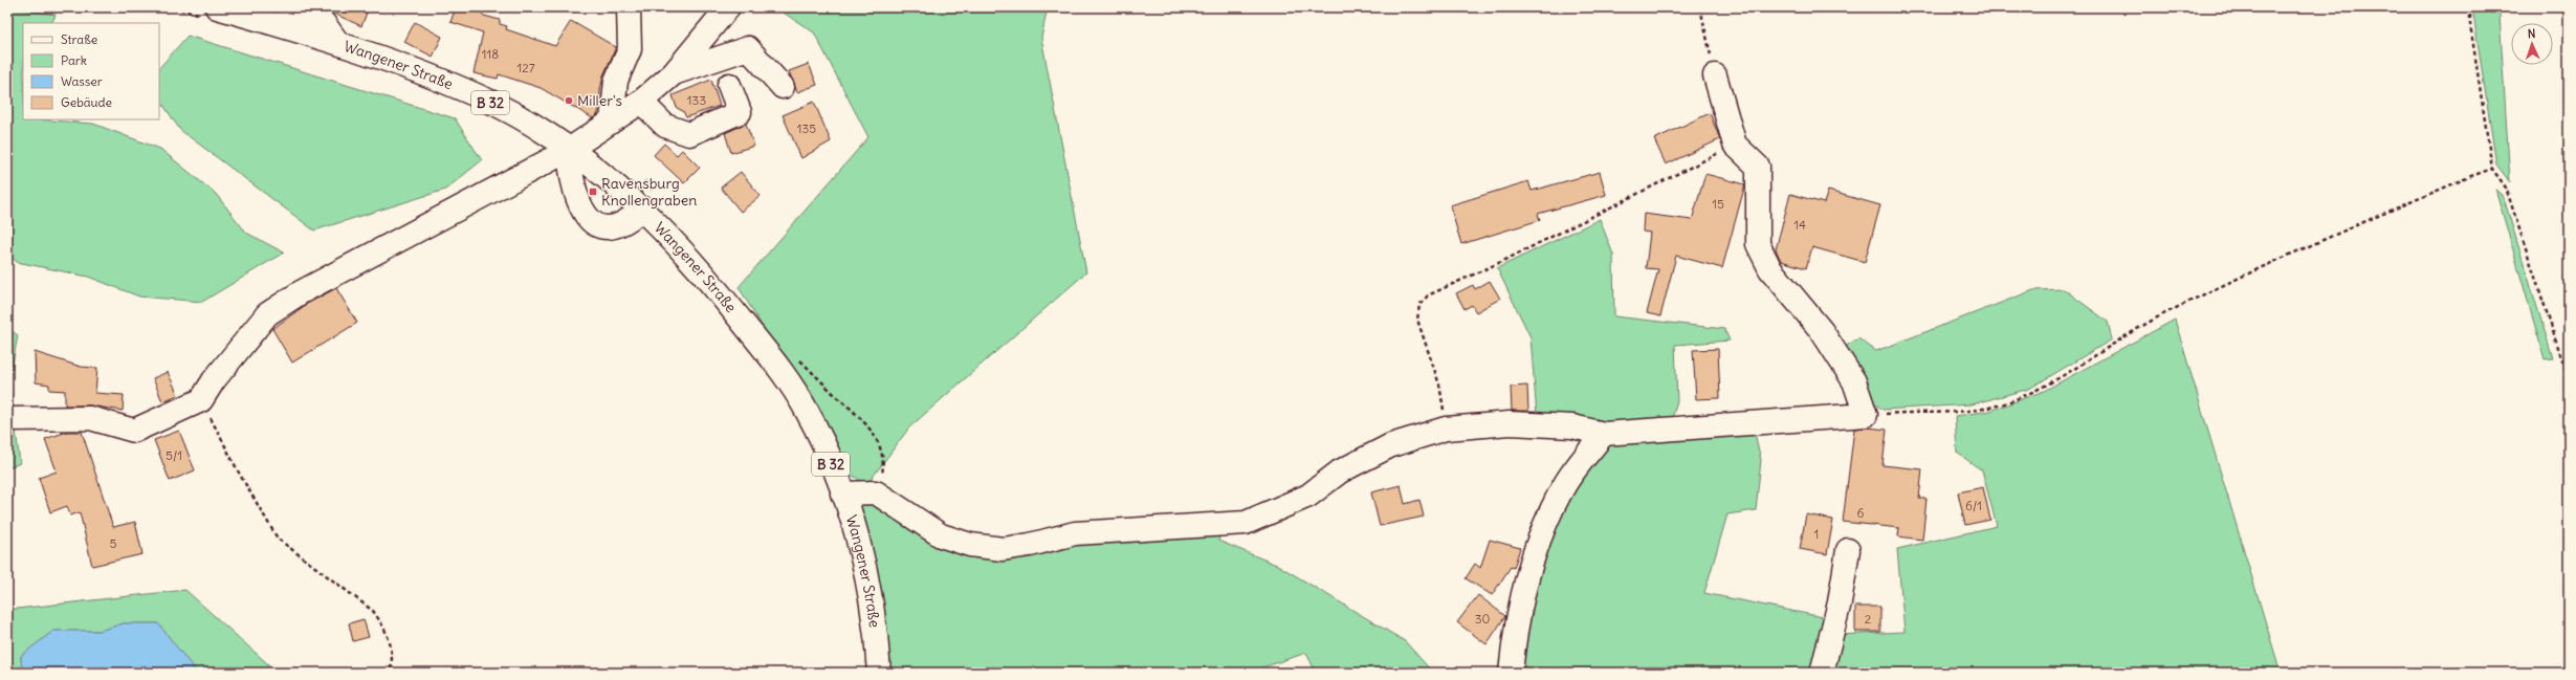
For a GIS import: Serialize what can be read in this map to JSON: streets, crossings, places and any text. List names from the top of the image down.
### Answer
{
  "streets": {
    "street": ["Wangener Straße", "B 32"]
  },
  "places": {
    "other": ["Miller's"],
    "transit": ["Ravensburg Knollengraben"]
  },
  "house_numbers": [
    "118",
    "127",
    "133",
    "135",
    "15",
    "14",
    "5/1",
    "6/1",
    "6",
    "1",
    "5",
    "30",
    "2"
  ],
  "legend": [
    "Straße",
    "Park",
    "Wasser",
    "Gebäude"
  ],
  "north": "top"
}
